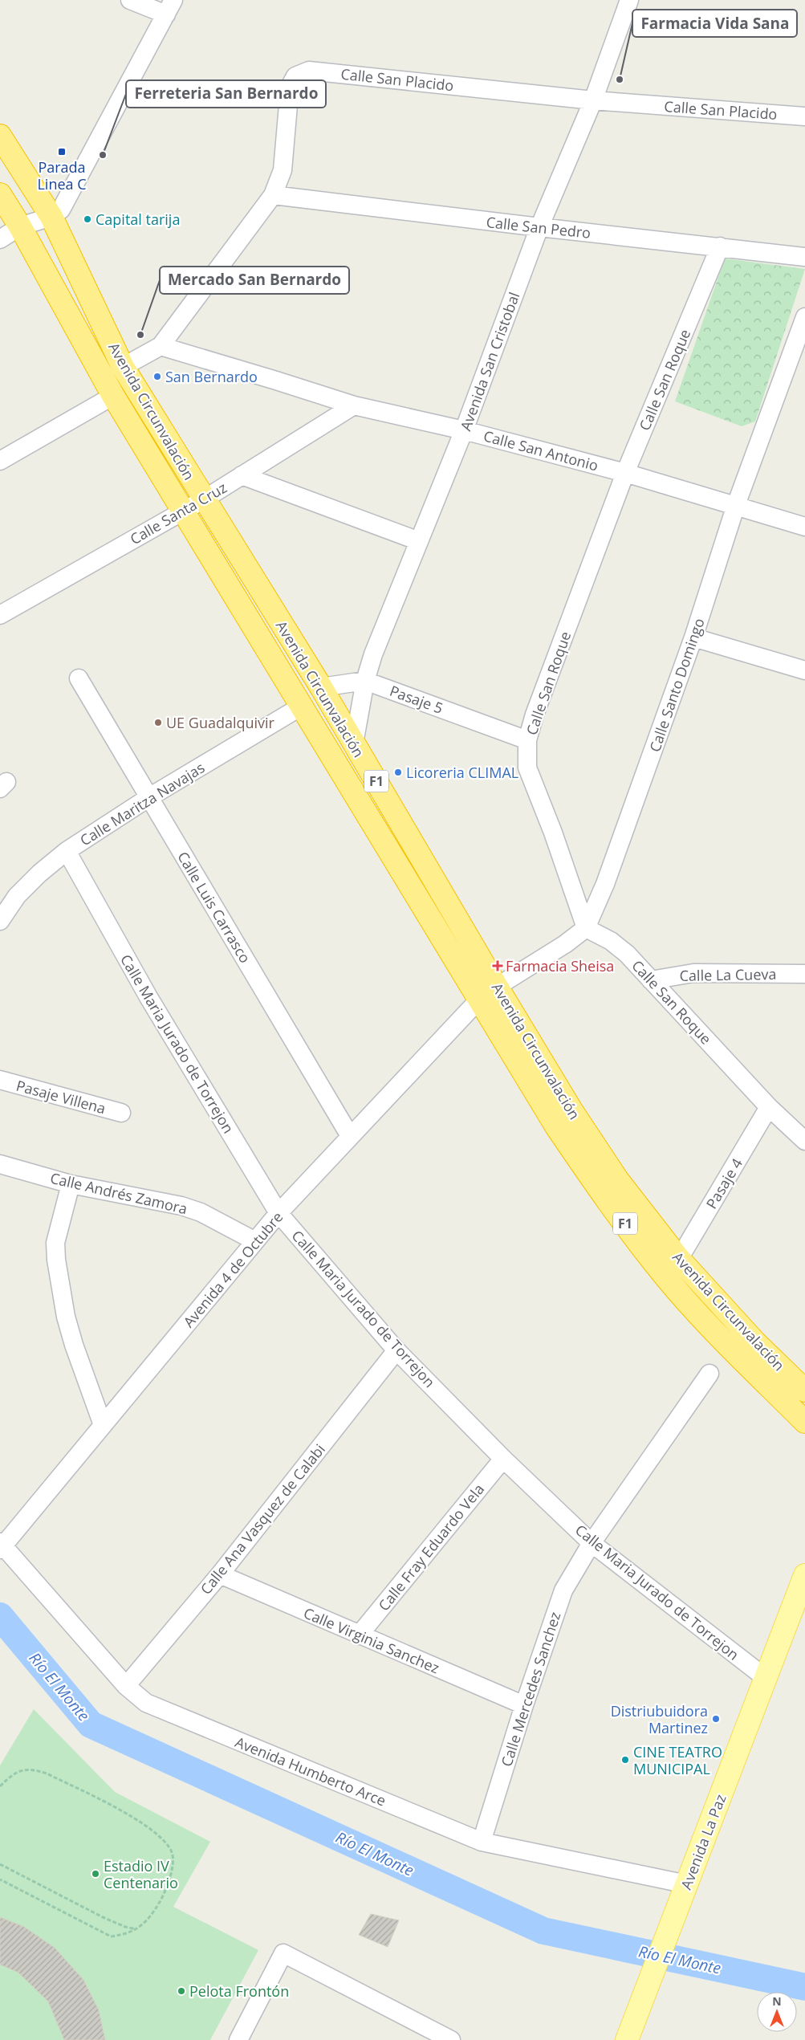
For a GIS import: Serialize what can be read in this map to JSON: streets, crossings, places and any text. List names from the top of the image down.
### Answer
{
  "streets": {
    "highway": ["Avenida Circunvalación", "F1"],
    "main road": ["Avenida La Paz"],
    "street": [
      "Calle San Placido",
      "Calle San Pedro",
      "Avenida San Cristobal",
      "Calle San Roque",
      "Calle San Antonio",
      "Calle Santa Cruz",
      "Calle Santo Domingo",
      "Pasaje 5",
      "Calle Maritza Navajas",
      "Calle Luis Carrasco",
      "Calle La Cueva",
      "Calle Maria Jurado de Torrejon",
      "Pasaje Villena",
      "Pasaje 4",
      "Calle Andrés Zamora",
      "Avenida 4 de Octubre",
      "Calle Ana Vasquez de Calabi",
      "Calle Fray Eduardo Vela",
      "Calle Virginia Sanchez",
      "Calle Mercedes Sanchez",
      "Avenida Humberto Arce"
    ]
  },
  "crossings": [
    ["Calle San Placido", "Calle San Pedro"],
    ["Calle San Placido", "Avenida San Cristobal"],
    ["Calle San Placido", "Avenida Circunvalación"],
    ["Calle San Placido", "Calle San Antonio"],
    ["Calle San Pedro", "Avenida San Cristobal"],
    ["Calle San Pedro", "Calle San Roque"],
    ["Avenida San Cristobal", "Calle San Antonio"],
    ["Avenida San Cristobal", "Pasaje 5"],
    ["Calle San Roque", "Calle San Antonio"],
    ["Calle San Roque", "Calle Santo Domingo"],
    ["Calle San Roque", "Pasaje 5"],
    ["Calle San Roque", "Calle La Cueva"],
    ["Calle San Roque", "Pasaje 4"],
    ["Avenida Circunvalación", "Calle Santa Cruz"],
    ["Avenida Circunvalación", "Calle Santo Domingo"],
    ["Avenida Circunvalación", "Calle Maritza Navajas"],
    ["Avenida Circunvalación", "Pasaje 4"],
    ["Avenida Circunvalación", "Avenida 4 de Octubre"],
    ["Calle San Antonio", "Calle Santa Cruz"],
    ["Calle San Antonio", "Calle Santo Domingo"],
    ["Calle Santo Domingo", "Avenida 4 de Octubre"],
    ["Calle Maritza Navajas", "Calle Luis Carrasco"],
    ["Calle Maritza Navajas", "Calle Maria Jurado de Torrejon"],
    ["Calle Luis Carrasco", "Avenida 4 de Octubre"],
    ["Calle Maria Jurado de Torrejon", "Avenida 4 de Octubre"],
    ["Calle Maria Jurado de Torrejon", "Calle Ana Vasquez de Calabi"],
    ["Calle Maria Jurado de Torrejon", "Calle Fray Eduardo Vela"],
    ["Calle Maria Jurado de Torrejon", "Calle Mercedes Sanchez"],
    ["Calle Maria Jurado de Torrejon", "Avenida La Paz"],
    ["Calle Andrés Zamora", "Avenida 4 de Octubre"],
    ["Avenida 4 de Octubre", "Avenida Humberto Arce"],
    ["Calle Ana Vasquez de Calabi", "Calle Virginia Sanchez"],
    ["Calle Ana Vasquez de Calabi", "Avenida Humberto Arce"],
    ["Calle Fray Eduardo Vela", "Calle Virginia Sanchez"],
    ["Calle Virginia Sanchez", "Calle Mercedes Sanchez"],
    ["Calle Mercedes Sanchez", "Avenida Humberto Arce"],
    ["Avenida Humberto Arce", "Avenida La Paz"]
  ],
  "water": ["Río El Monte"],
  "places": {
    "other": [
      "Farmacia Vida Sana",
      "Ferreteria San Bernardo",
      "Capital tarija",
      "Mercado San Bernardo",
      "San Bernardo",
      "UE Guadalquivir",
      "Licoreria CLIMAL",
      "Distriubuidora Martinez",
      "CINE TEATRO MUNICIPAL",
      "Estadio IV Centenario",
      "Pelota Frontón"
    ],
    "transit": ["Parada Linea C"],
    "health": ["Farmacia Sheisa"]
  },
  "north": "top"
}
